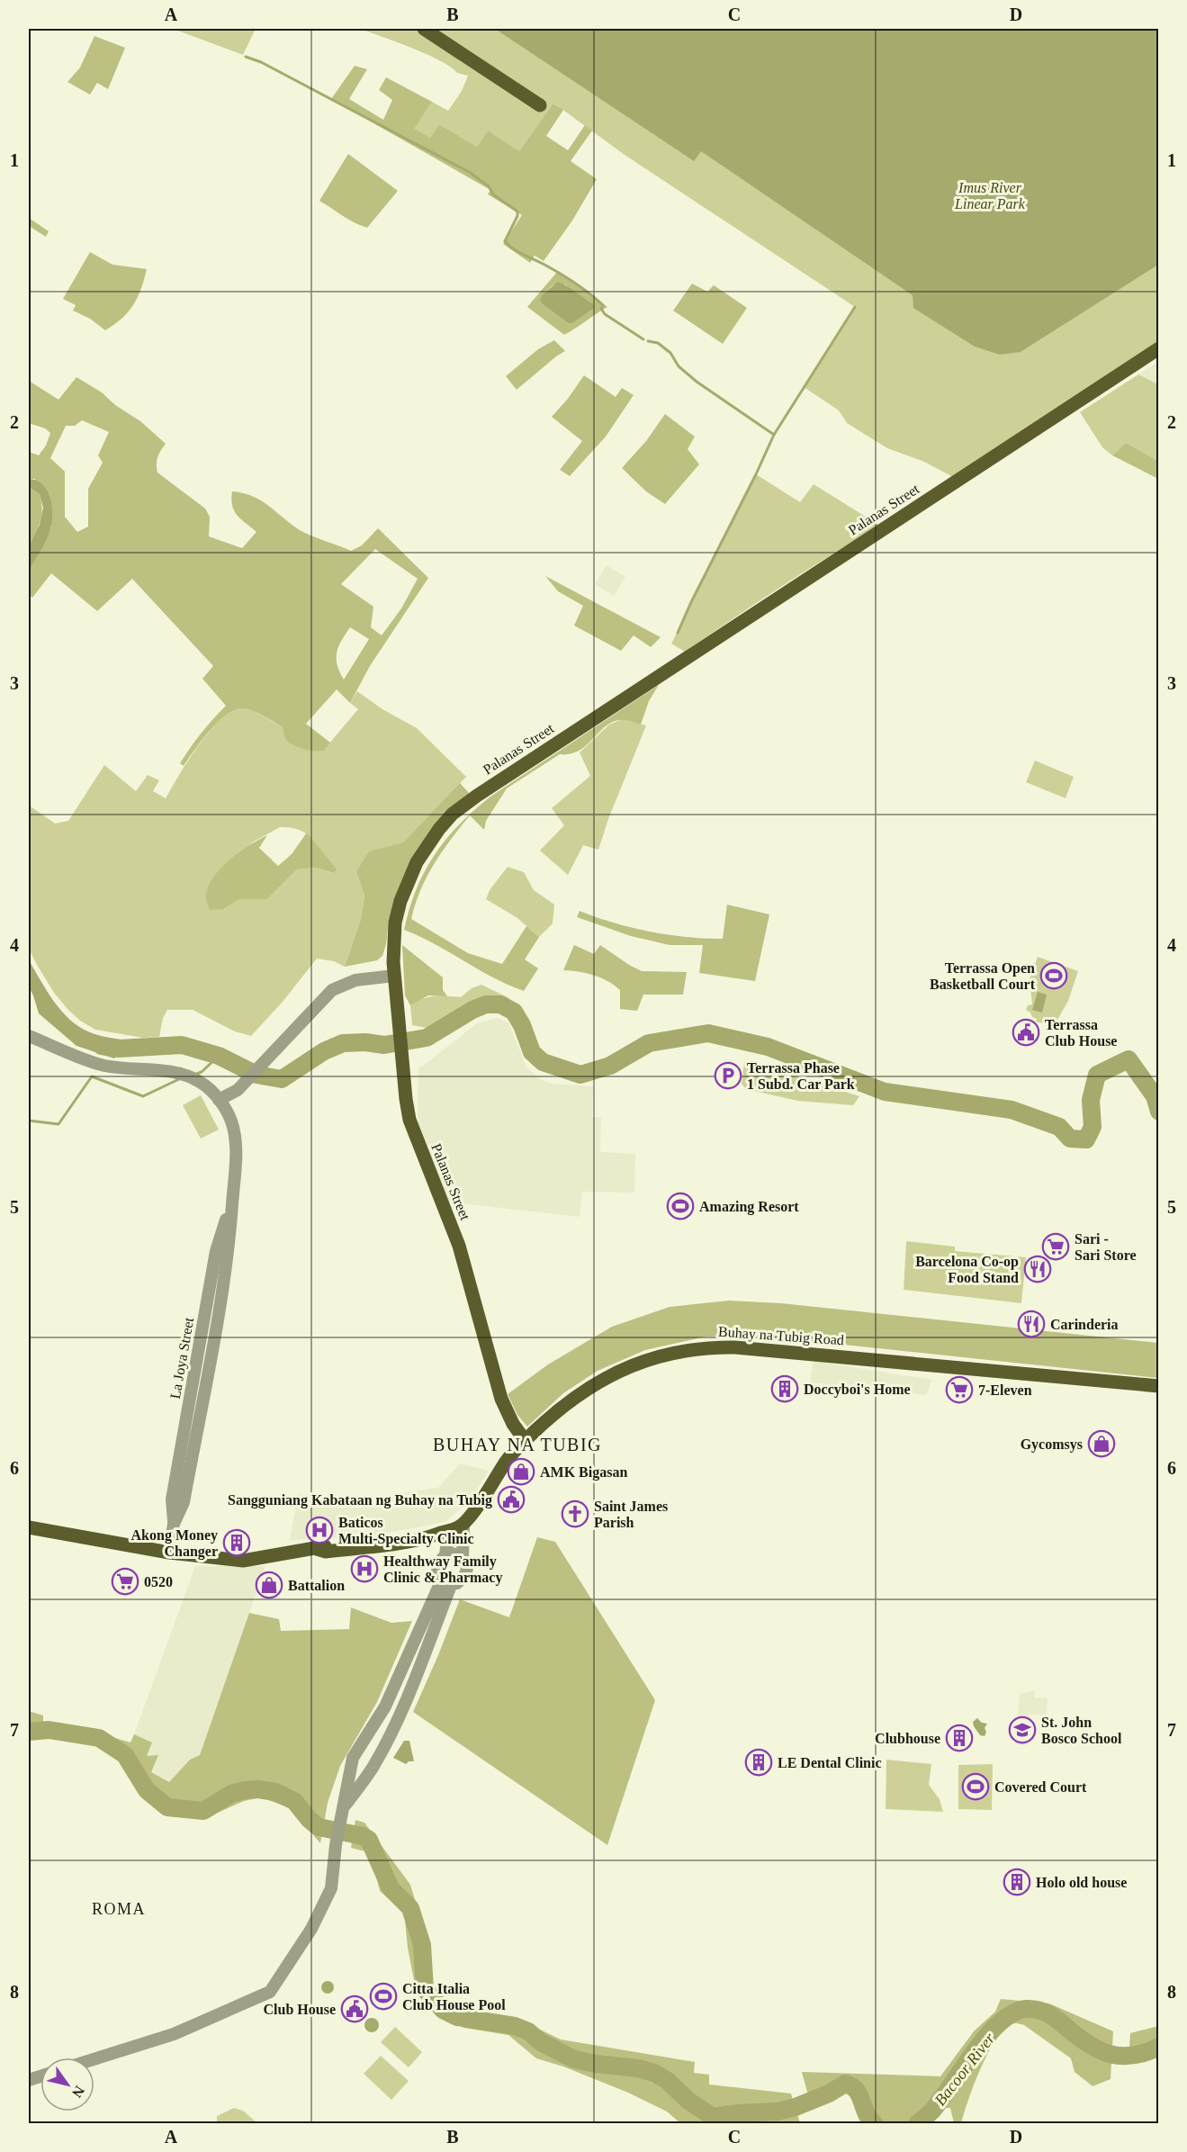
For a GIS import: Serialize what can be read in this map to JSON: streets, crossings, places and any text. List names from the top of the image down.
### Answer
{
  "streets": {
    "main road": ["Palanas Street", "Buhay na Tubig Road"],
    "street": ["La Joya Street"]
  },
  "crossings": [
    ["Palanas Street", "Buhay na Tubig Road"]
  ],
  "districts": ["BUHAY NA TUBIG", "ROMA"],
  "water": ["Bacoor River"],
  "parks": ["Imus River Linear Park"],
  "places": {
    "sports": [
      "Terrassa Open Basketball Court",
      "Amazing Resort",
      "Covered Court",
      "Citta Italia Club House Pool"
    ],
    "public building": ["Terrassa Club House", "Sangguniang Kabataan ng Buhay na Tubig", "Club House"],
    "parking": ["Terrassa Phase 1 Subd. Car Park"],
    "supermarket": ["Sari - Sari Store", "7-Eleven", "0520"],
    "restaurant": ["Barcelona Co-op Food Stand", "Carinderia"],
    "building": [
      "Doccyboi's Home",
      "Akong Money Changer",
      "Clubhouse",
      "LE Dental Clinic",
      "Holo old house"
    ],
    "shop": ["Gycomsys", "AMK Bigasan", "Battalion"],
    "church": ["Saint James Parish"],
    "hospital": ["Baticos Multi-Specialty Clinic", "Healthway Family Clinic & Pharmacy"],
    "school or university": ["St. John Bosco School"]
  },
  "north": "bottom right",
  "grid": {
    "columns": [
      "A",
      "B",
      "C",
      "D"
    ],
    "rows": [
      "1",
      "2",
      "3",
      "4",
      "5",
      "6",
      "7",
      "8"
    ]
  }
}
